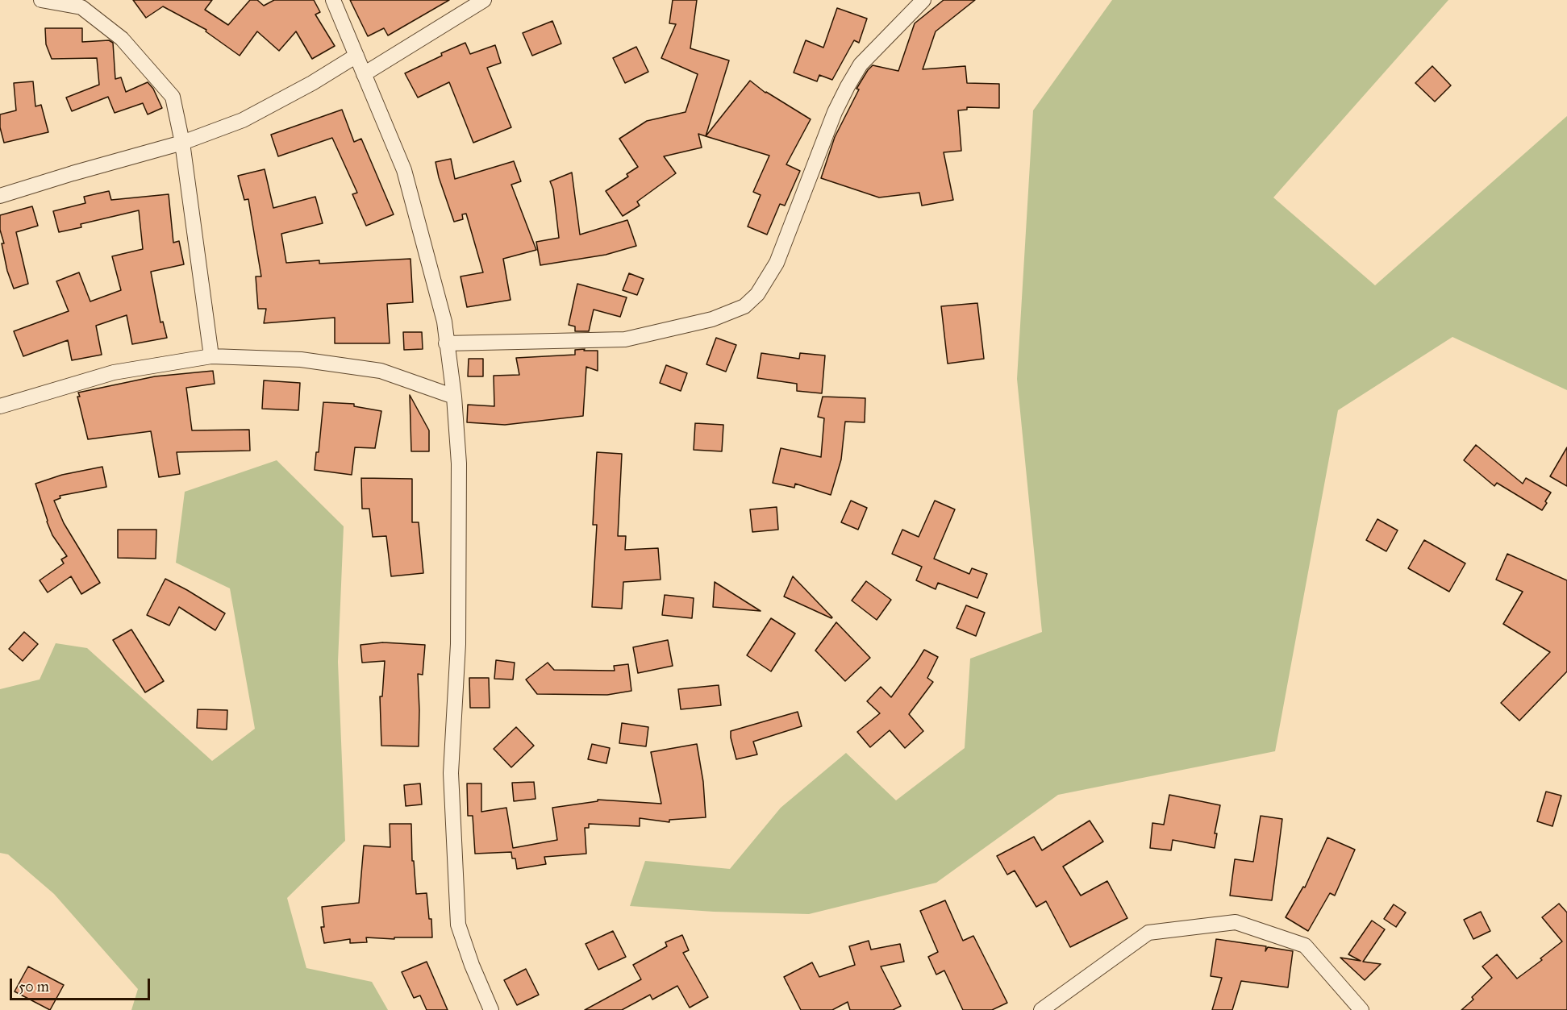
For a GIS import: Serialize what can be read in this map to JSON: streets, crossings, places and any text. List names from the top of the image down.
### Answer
{
  "scale_bar": "50 m"
}
